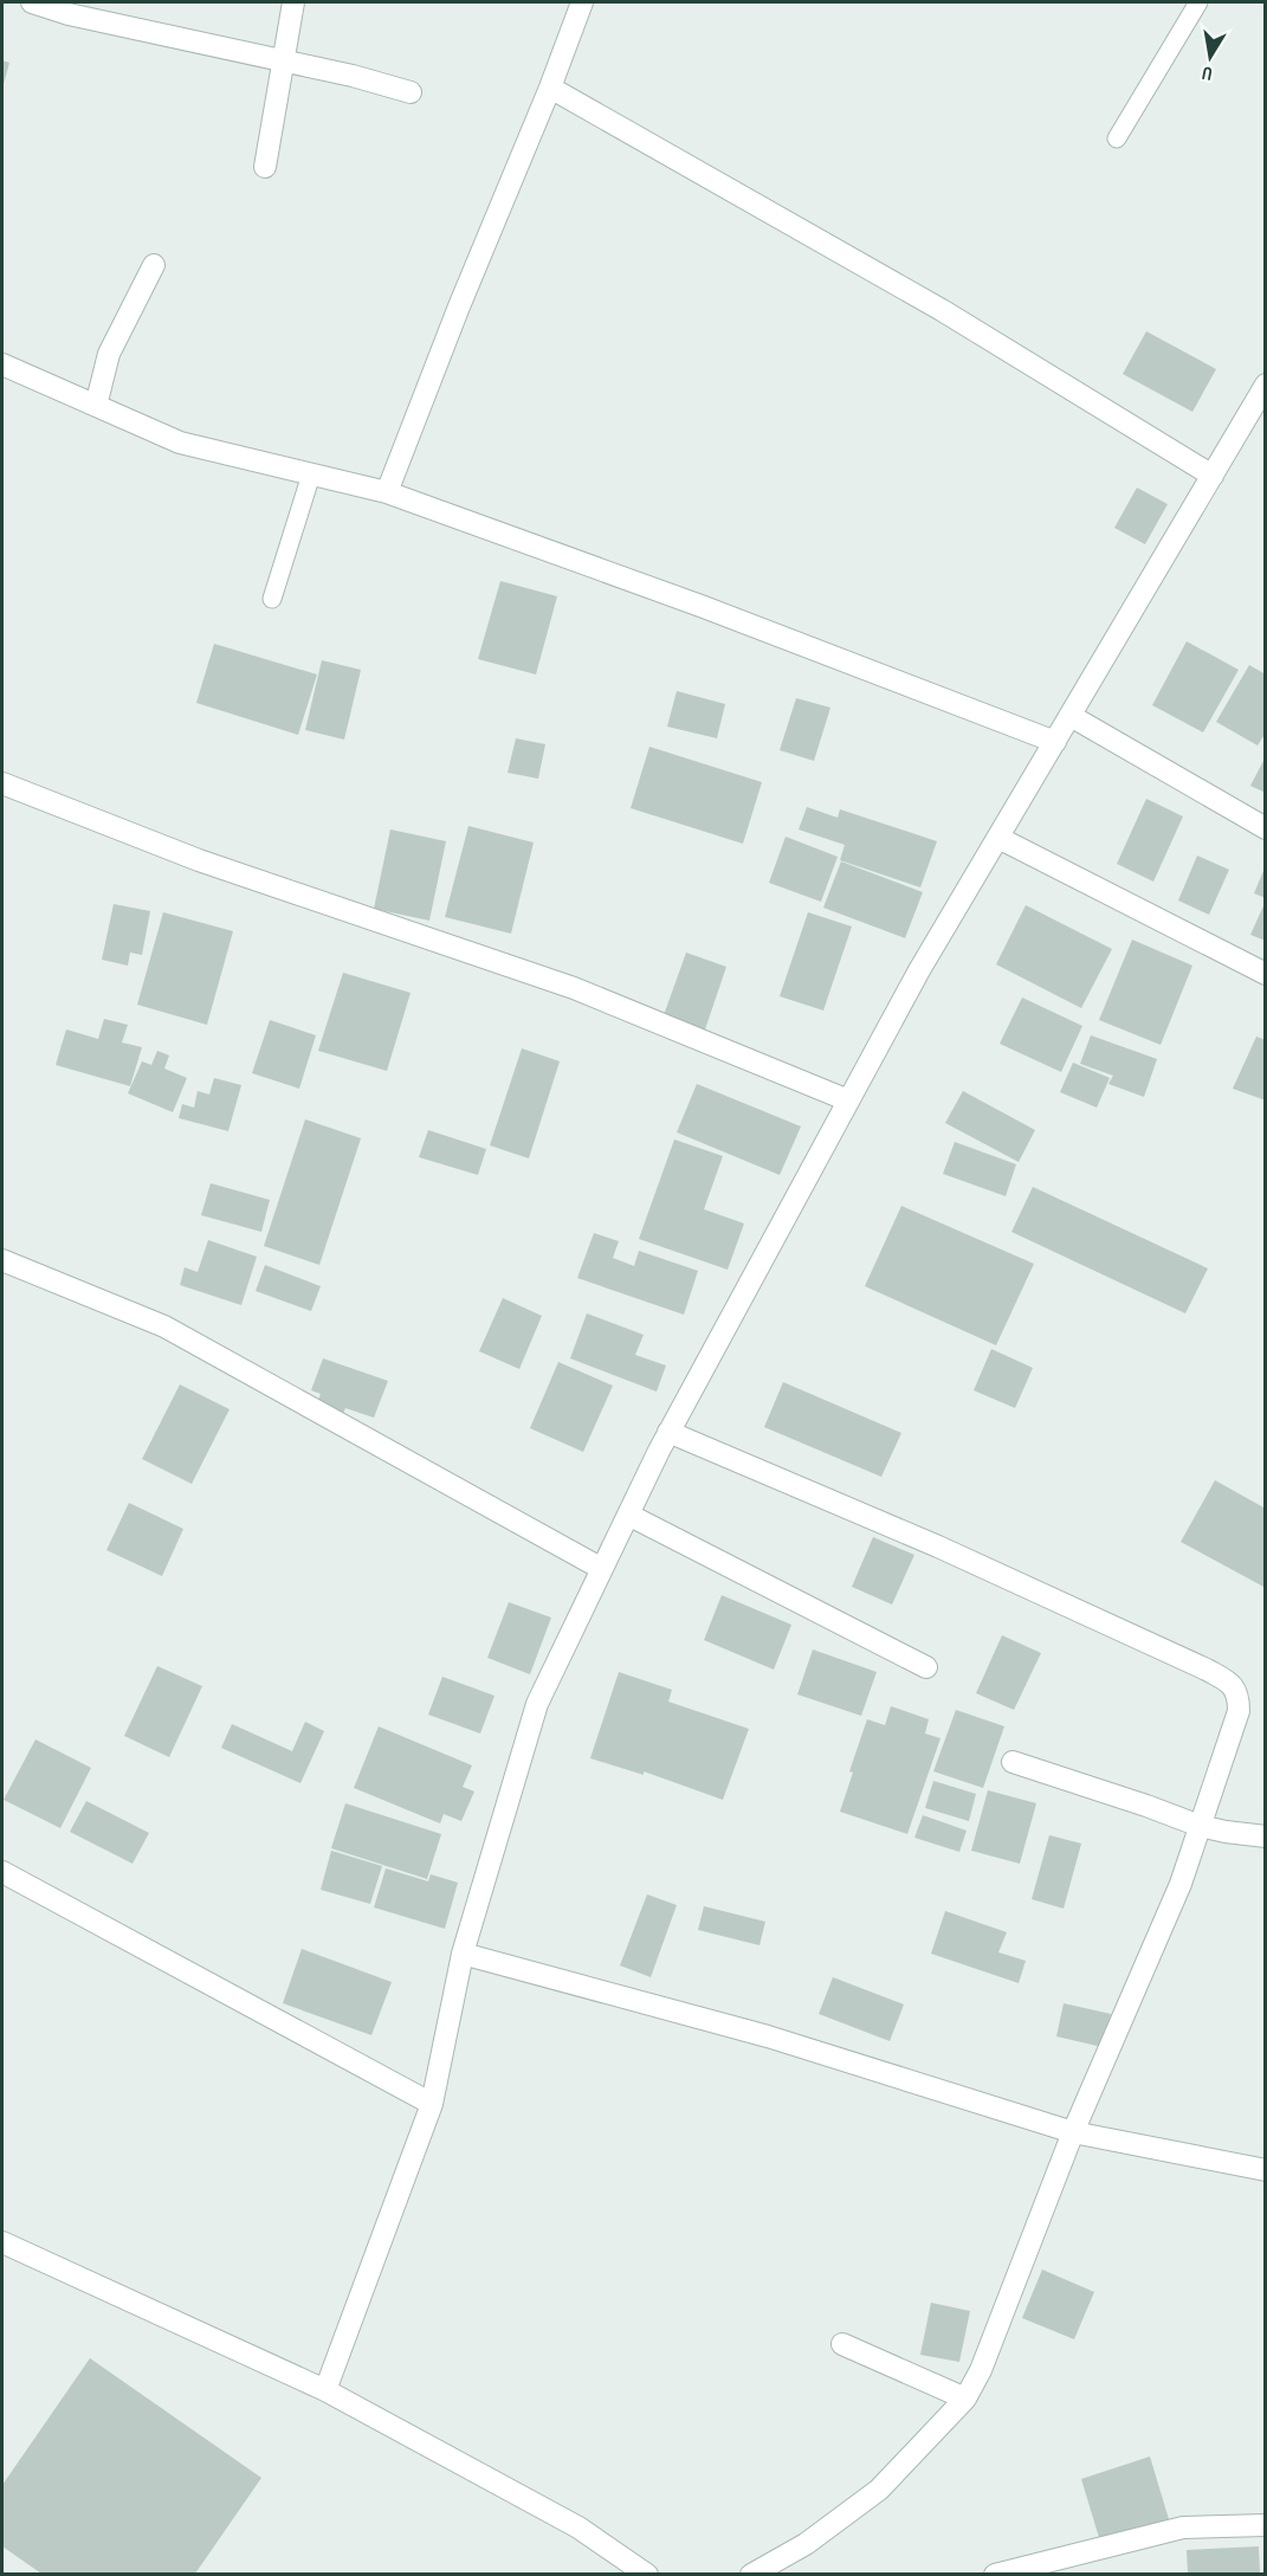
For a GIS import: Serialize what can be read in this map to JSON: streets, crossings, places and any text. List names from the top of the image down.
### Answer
{
  "north": "bottom"
}
